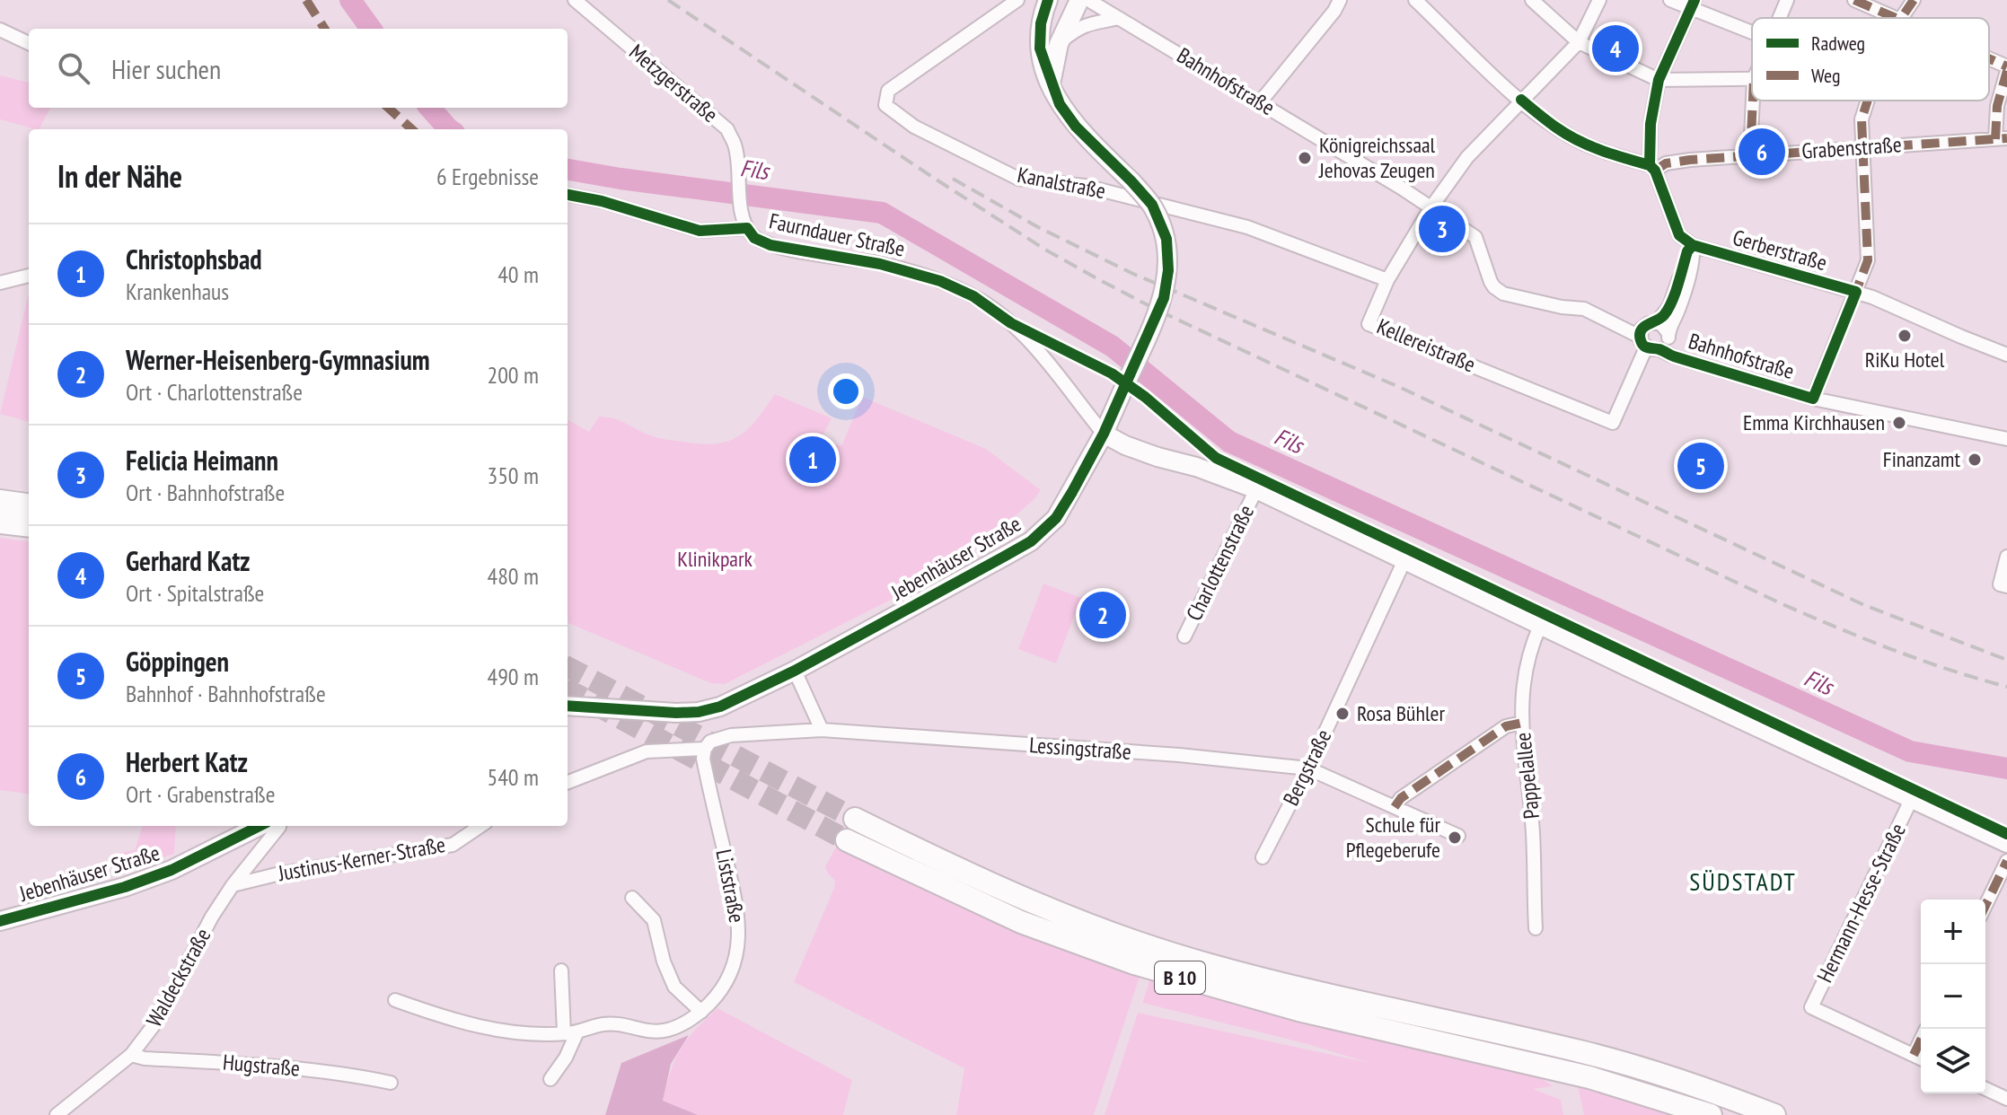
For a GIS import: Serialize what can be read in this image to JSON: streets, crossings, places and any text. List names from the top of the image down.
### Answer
{
  "streets": {
    "highway": ["B 10"],
    "main road": ["Jebenhäuser Straße"],
    "street": [
      "Bahnhofstraße",
      "Metzgerstraße",
      "Grabenstraße",
      "Kanalstraße",
      "Faurndauer Straße",
      "Gerberstraße",
      "Kellereistraße",
      "Charlottenstraße",
      "Lessingstraße",
      "Bergstraße",
      "Pappelallee",
      "Justinus-Kerner-Straße",
      "Liststraße",
      "Hermann-Hesse-Straße",
      "Waldeckstraße",
      "Hugstraße"
    ]
  },
  "crossings": [
    ["Bahnhofstraße", "Kellereistraße"],
    ["Metzgerstraße", "Faurndauer Straße"],
    ["Kanalstraße", "Kellereistraße"],
    ["Faurndauer Straße", "Jebenhäuser Straße"],
    ["Lessingstraße", "Bergstraße"],
    ["Justinus-Kerner-Straße", "Waldeckstraße"],
    ["Waldeckstraße", "Hugstraße"]
  ],
  "districts": ["SÜDSTADT"],
  "water": ["Fils"],
  "parks": ["Klinikpark"],
  "places": [
    "Königreichssaal Jehovas Zeugen",
    "RiKu Hotel",
    "Emma Kirchhausen",
    "Finanzamt",
    "Rosa Bühler",
    "Schule für Pflegeberufe"
  ],
  "legend": ["Radweg", "Weg"],
  "page": {
    "pins": [
      "4",
      "6",
      "3",
      "1",
      "5",
      "2"
    ],
    "search": "Hier suchen",
    "heading": ["In der Nähe", "6 Ergebnisse"],
    "list": [
      {
        "mark": "1",
        "name": "Christophsbad",
        "note": "Krankenhaus",
        "value": "40 m"
      },
      {
        "mark": "2",
        "name": "Werner-Heisenberg-Gymnasium",
        "note": "Ort · Charlottenstraße",
        "value": "200 m"
      },
      {
        "mark": "3",
        "name": "Felicia Heimann",
        "note": "Ort · Bahnhofstraße",
        "value": "350 m"
      },
      {
        "mark": "4",
        "name": "Gerhard Katz",
        "note": "Ort · Spitalstraße",
        "value": "480 m"
      },
      {
        "mark": "5",
        "name": "Göppingen",
        "note": "Bahnhof · Bahnhofstraße",
        "value": "490 m"
      },
      {
        "mark": "6",
        "name": "Herbert Katz",
        "note": "Ort · Grabenstraße",
        "value": "540 m"
      }
    ],
    "map_buttons": ["+", "−"]
  }
}
